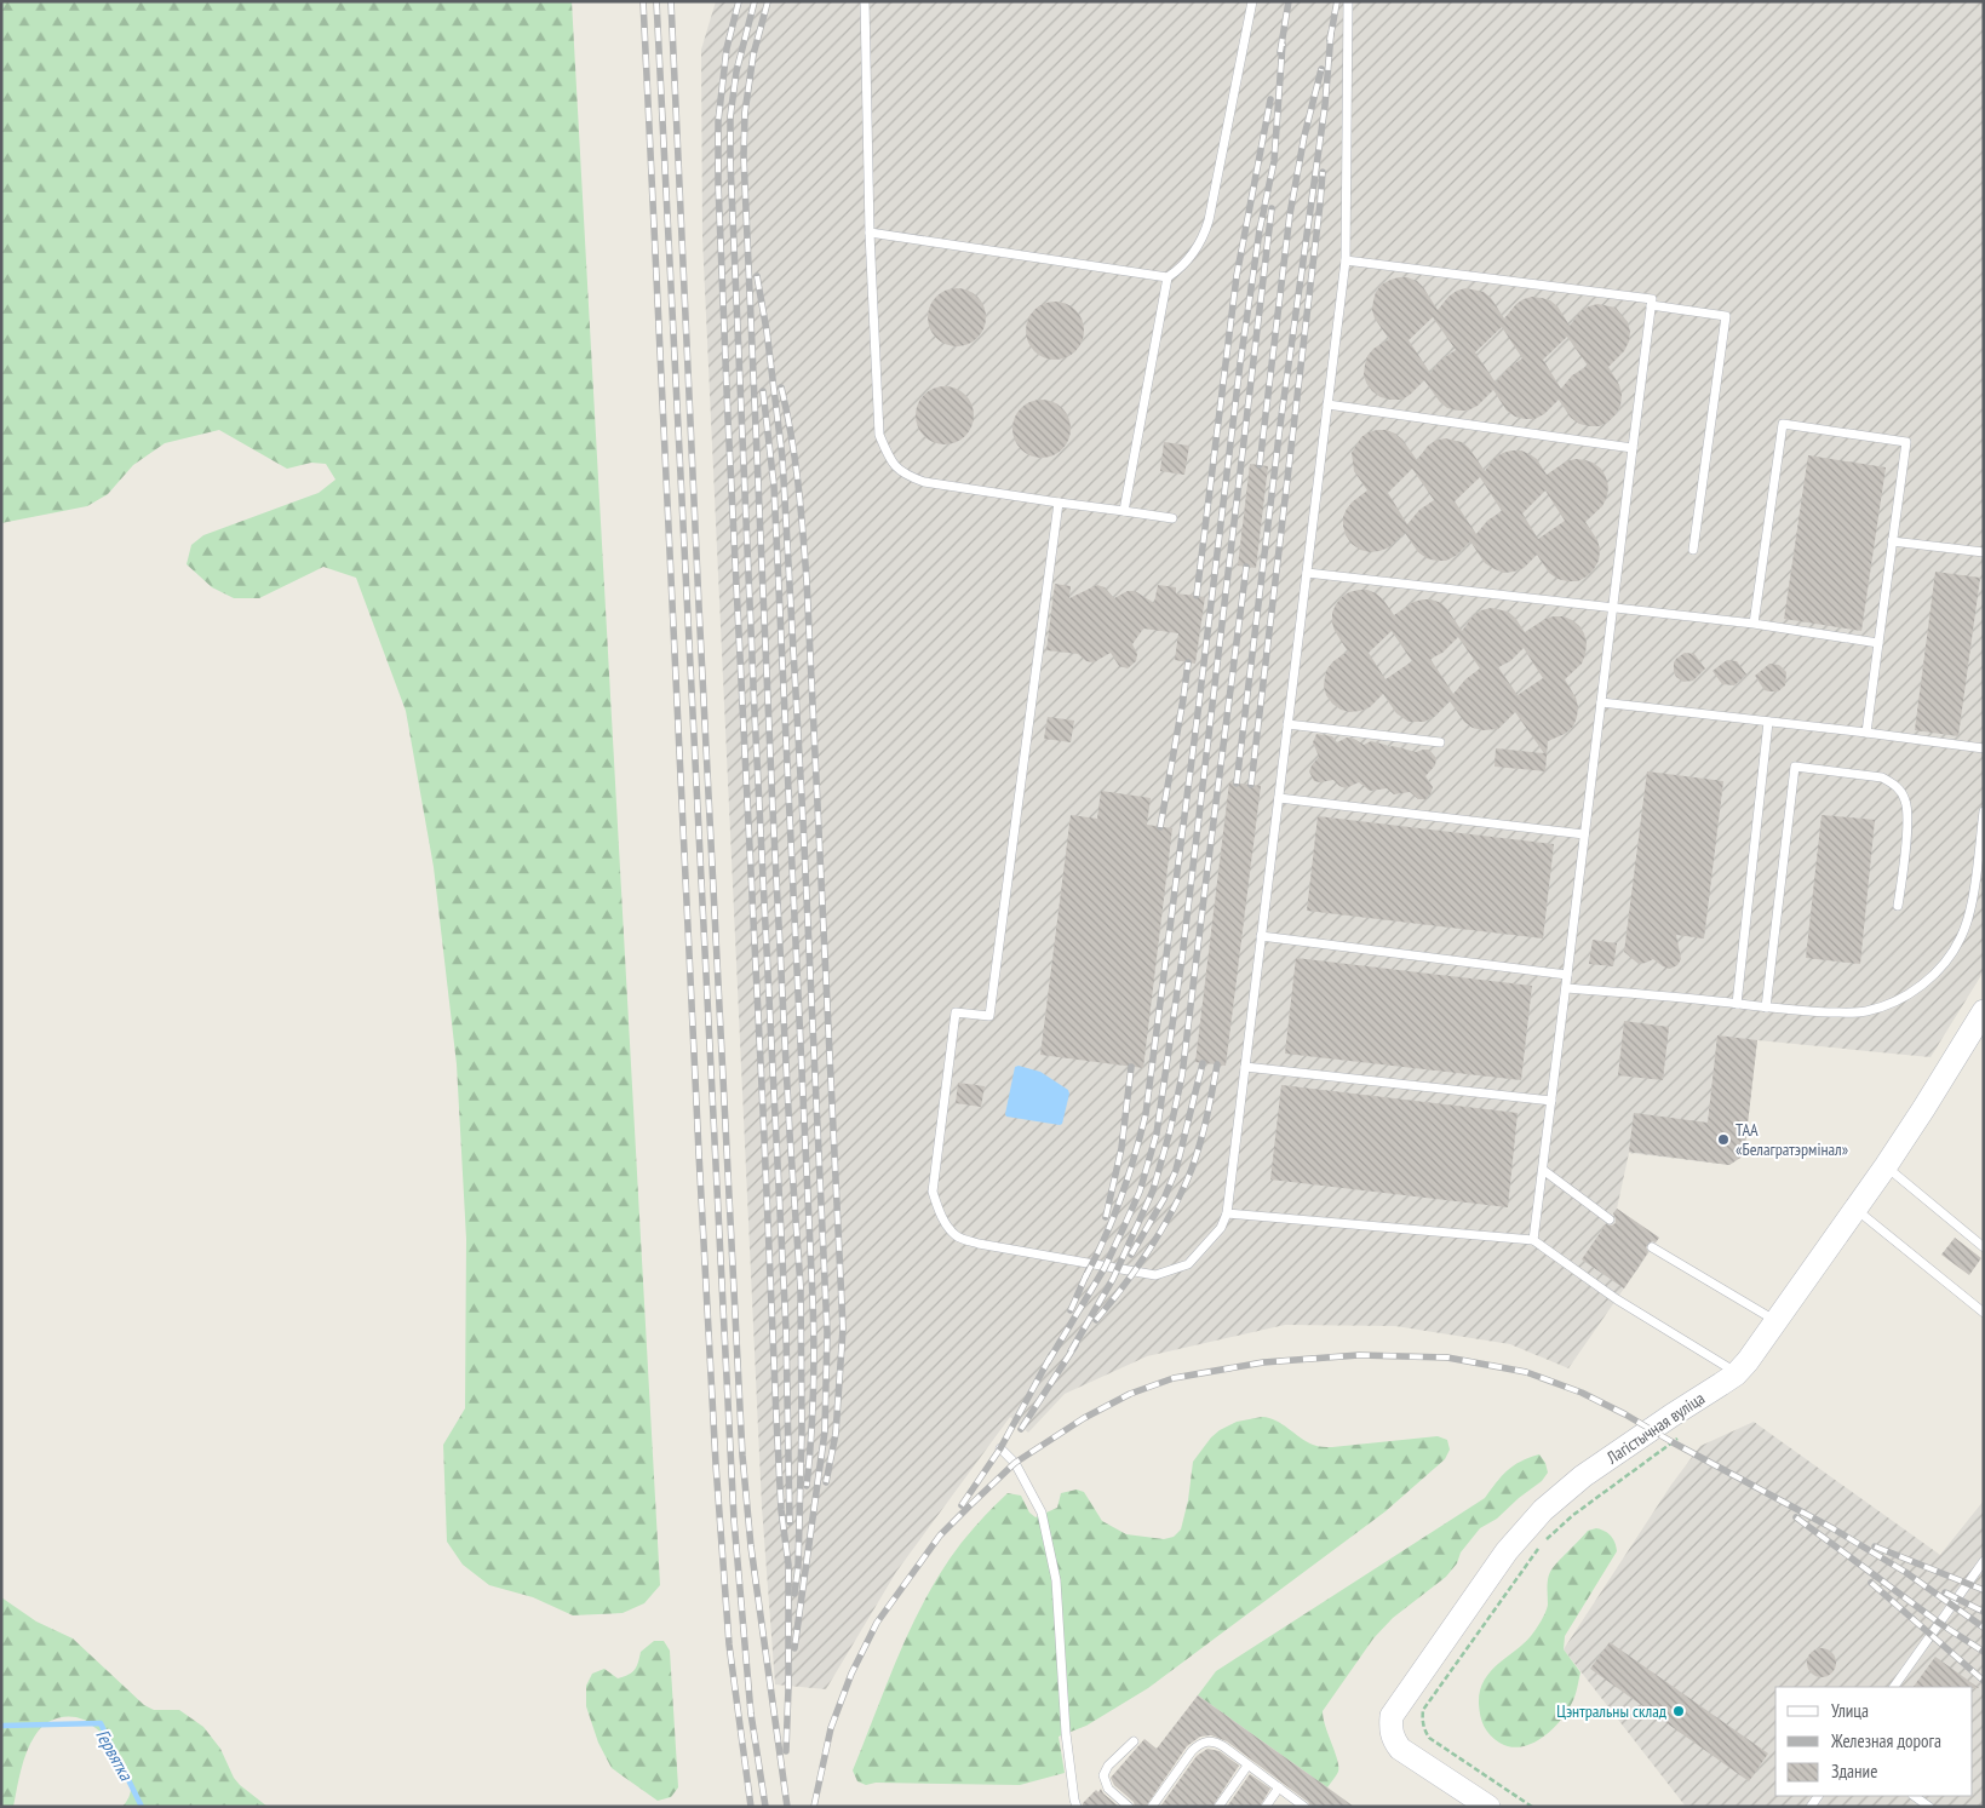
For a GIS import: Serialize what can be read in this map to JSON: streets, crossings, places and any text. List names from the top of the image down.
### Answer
{
  "streets": {
    "street": ["Лагістычная вуліца"]
  },
  "water": ["Гервятка"],
  "places": ["ТАА «Белагратэрмінал»", "Цэнтральны склад"],
  "legend": ["Улица", "Железная дорога", "Здание"]
}
